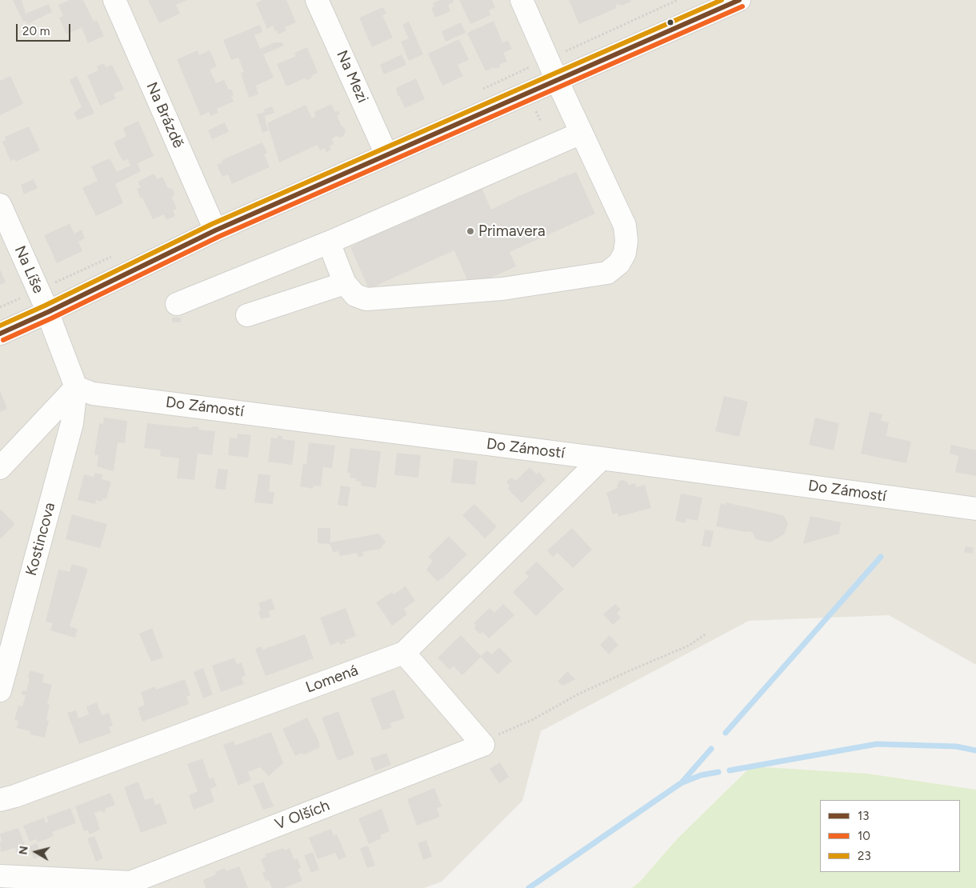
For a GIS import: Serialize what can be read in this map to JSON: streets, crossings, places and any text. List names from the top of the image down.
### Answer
{
  "streets": {
    "street": [
      "Na Mezi",
      "Na Brázdě",
      "Na Líše",
      "Do Zámostí",
      "Kostincova",
      "Lomená",
      "V Olších"
    ]
  },
  "crossings": [
    ["Na Líše", "Do Zámostí"],
    ["Na Líše", "Kostincova"],
    ["Do Zámostí", "Kostincova"],
    ["Do Zámostí", "Lomená"]
  ],
  "places": ["Primavera"],
  "lines": ["transit line 13", "transit line 23", "transit line 10"],
  "legend": ["13", "10", "23"],
  "scale_bar": "20 m",
  "north": "left"
}
